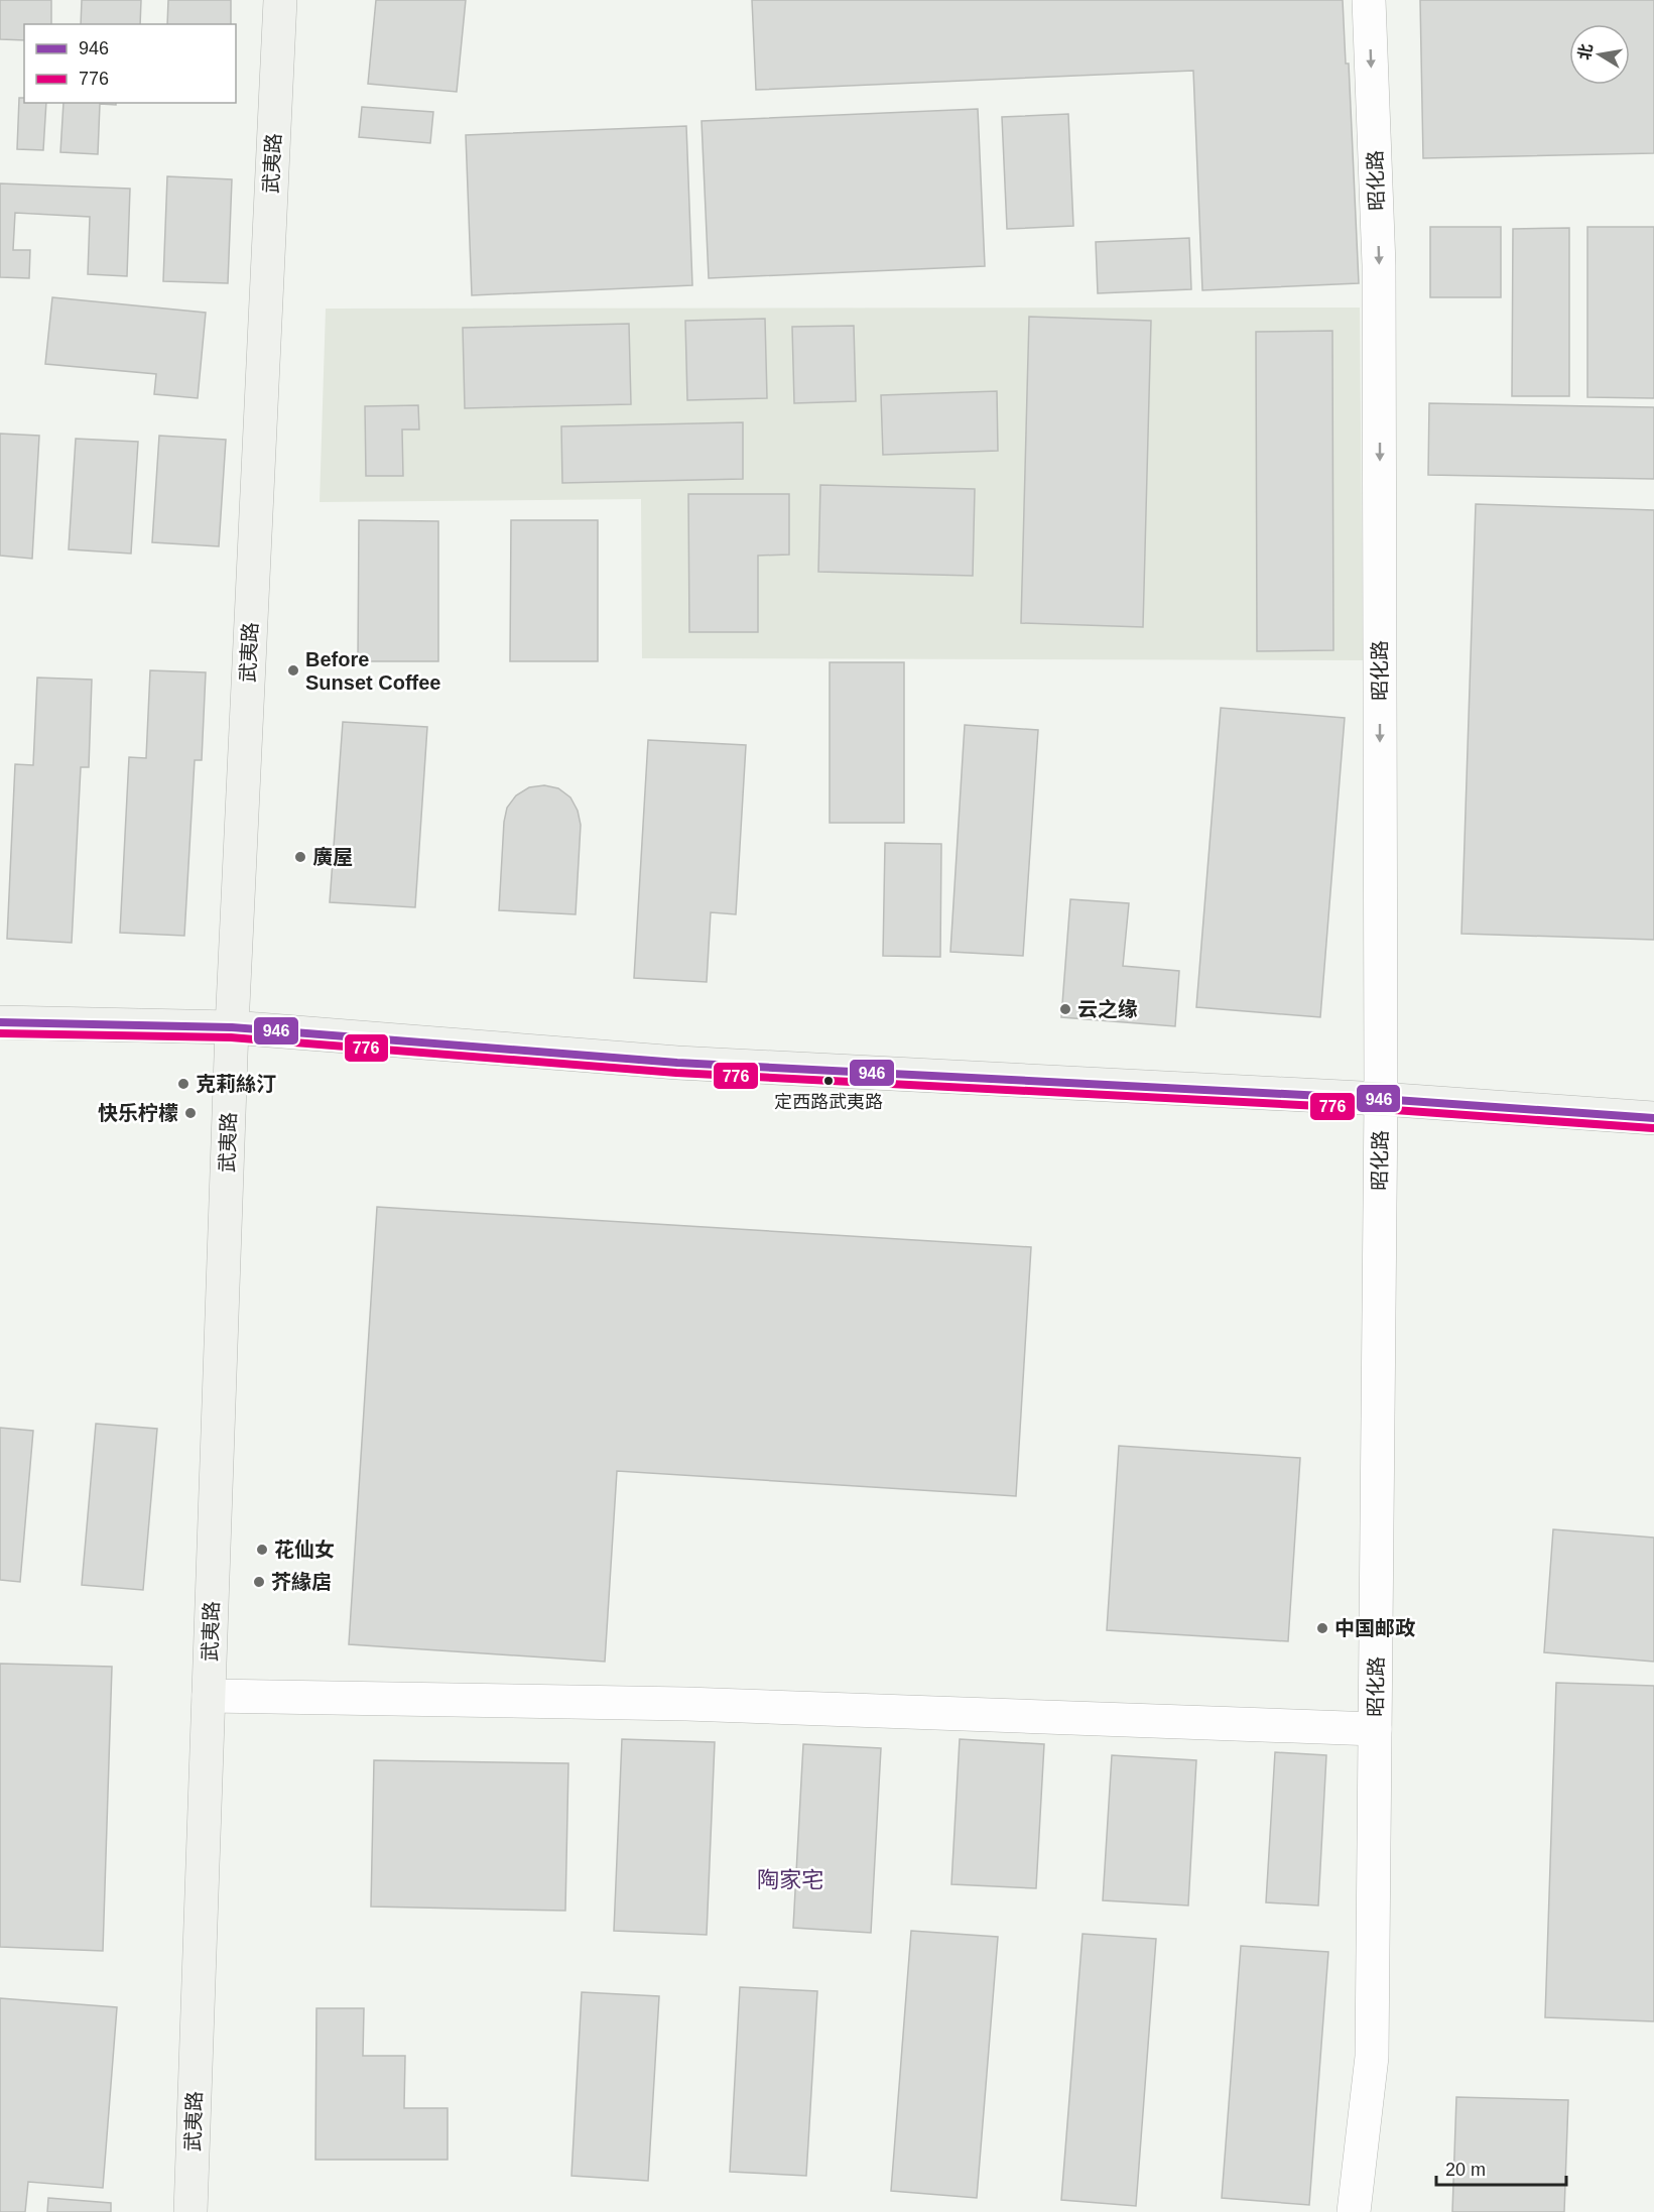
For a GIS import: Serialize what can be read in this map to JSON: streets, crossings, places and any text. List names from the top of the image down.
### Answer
{
  "streets": {
    "street": ["武夷路", "昭化路"]
  },
  "one_way": ["昭化路"],
  "districts": ["陶家宅"],
  "places": [
    "Before Sunset Coffee",
    "廣屋",
    "云之缘",
    "定西路武夷路",
    "克莉絲汀",
    "快乐柠檬",
    "花仙女",
    "芥緣扂",
    "中国邮政"
  ],
  "lines": ["transit line 946", "transit line 776"],
  "legend": ["946", "776"],
  "scale_bar": "20 m",
  "north": "left"
}
